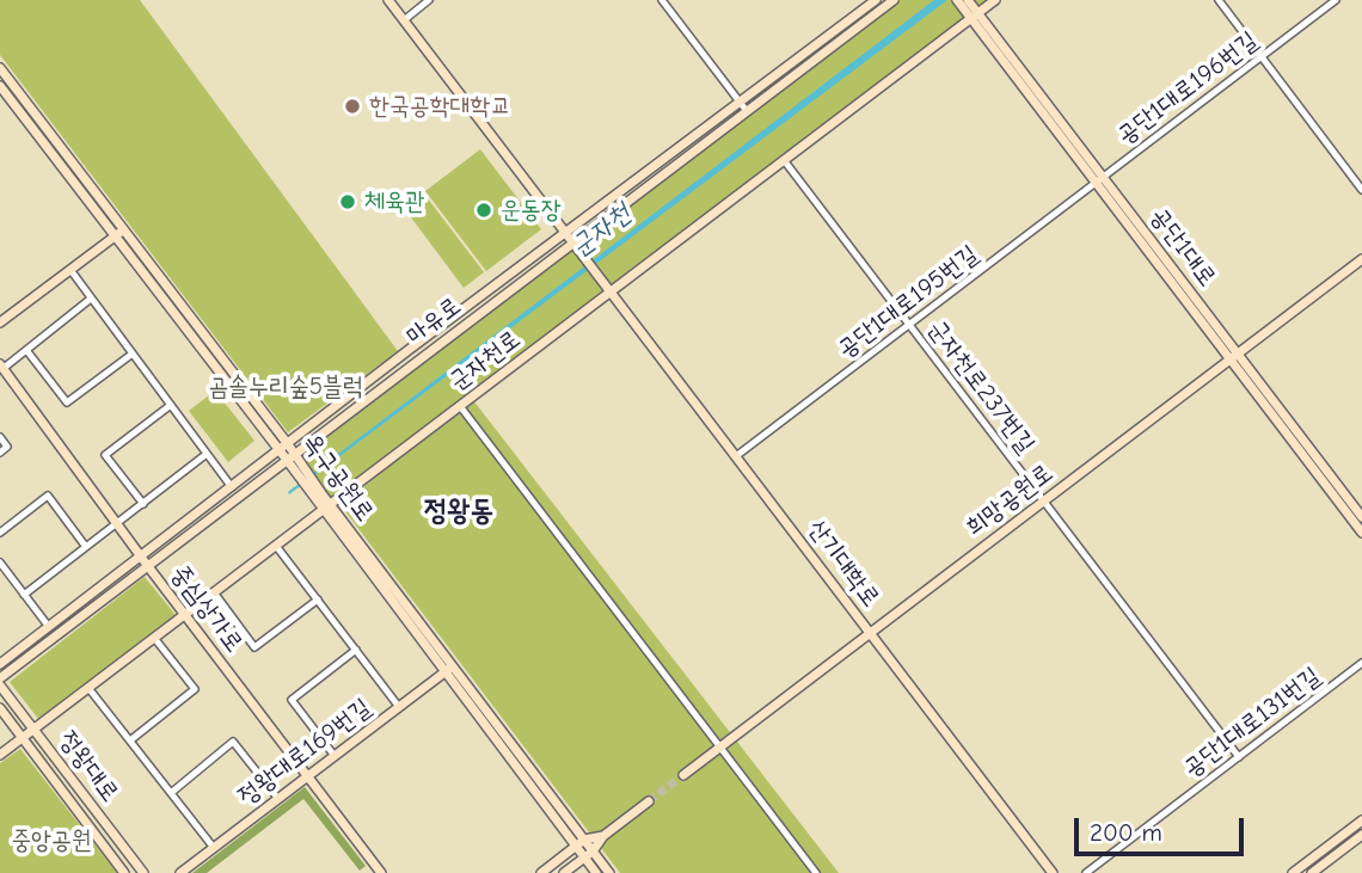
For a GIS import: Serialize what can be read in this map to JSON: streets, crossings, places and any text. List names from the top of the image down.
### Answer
{
  "streets": {
    "street": [
      "공단1대로196번길",
      "공단1대로",
      "공단1대로195번길",
      "마유로",
      "군자천로",
      "군자천로237번길",
      "옥구공원로",
      "희망공원로",
      "산기대학로",
      "중심상가로",
      "공단1대로131번길",
      "정왕대로169번길",
      "정왕대로"
    ]
  },
  "crossings": [
    ["공단1대로196번길", "공단1대로"],
    ["공단1대로196번길", "공단1대로195번길"],
    ["공단1대로", "공단1대로195번길"],
    ["공단1대로", "군자천로"],
    ["공단1대로", "희망공원로"],
    ["공단1대로195번길", "군자천로237번길"],
    ["공단1대로195번길", "산기대학로"],
    ["마유로", "옥구공원로"],
    ["마유로", "산기대학로"],
    ["마유로", "중심상가로"],
    ["군자천로", "군자천로237번길"],
    ["군자천로", "옥구공원로"],
    ["군자천로", "산기대학로"],
    ["군자천로", "중심상가로"],
    ["군자천로", "정왕대로"],
    ["군자천로237번길", "희망공원로"],
    ["군자천로237번길", "공단1대로131번길"],
    ["옥구공원로", "정왕대로169번길"],
    ["희망공원로", "산기대학로"],
    ["중심상가로", "정왕대로169번길"]
  ],
  "districts": ["정왕동"],
  "water": ["군자천"],
  "parks": ["곰솔누리숲5블럭", "중앙공원"],
  "places": ["한국공학대학교", "체육관", "운동장"],
  "scale_bar": "200 m"
}
